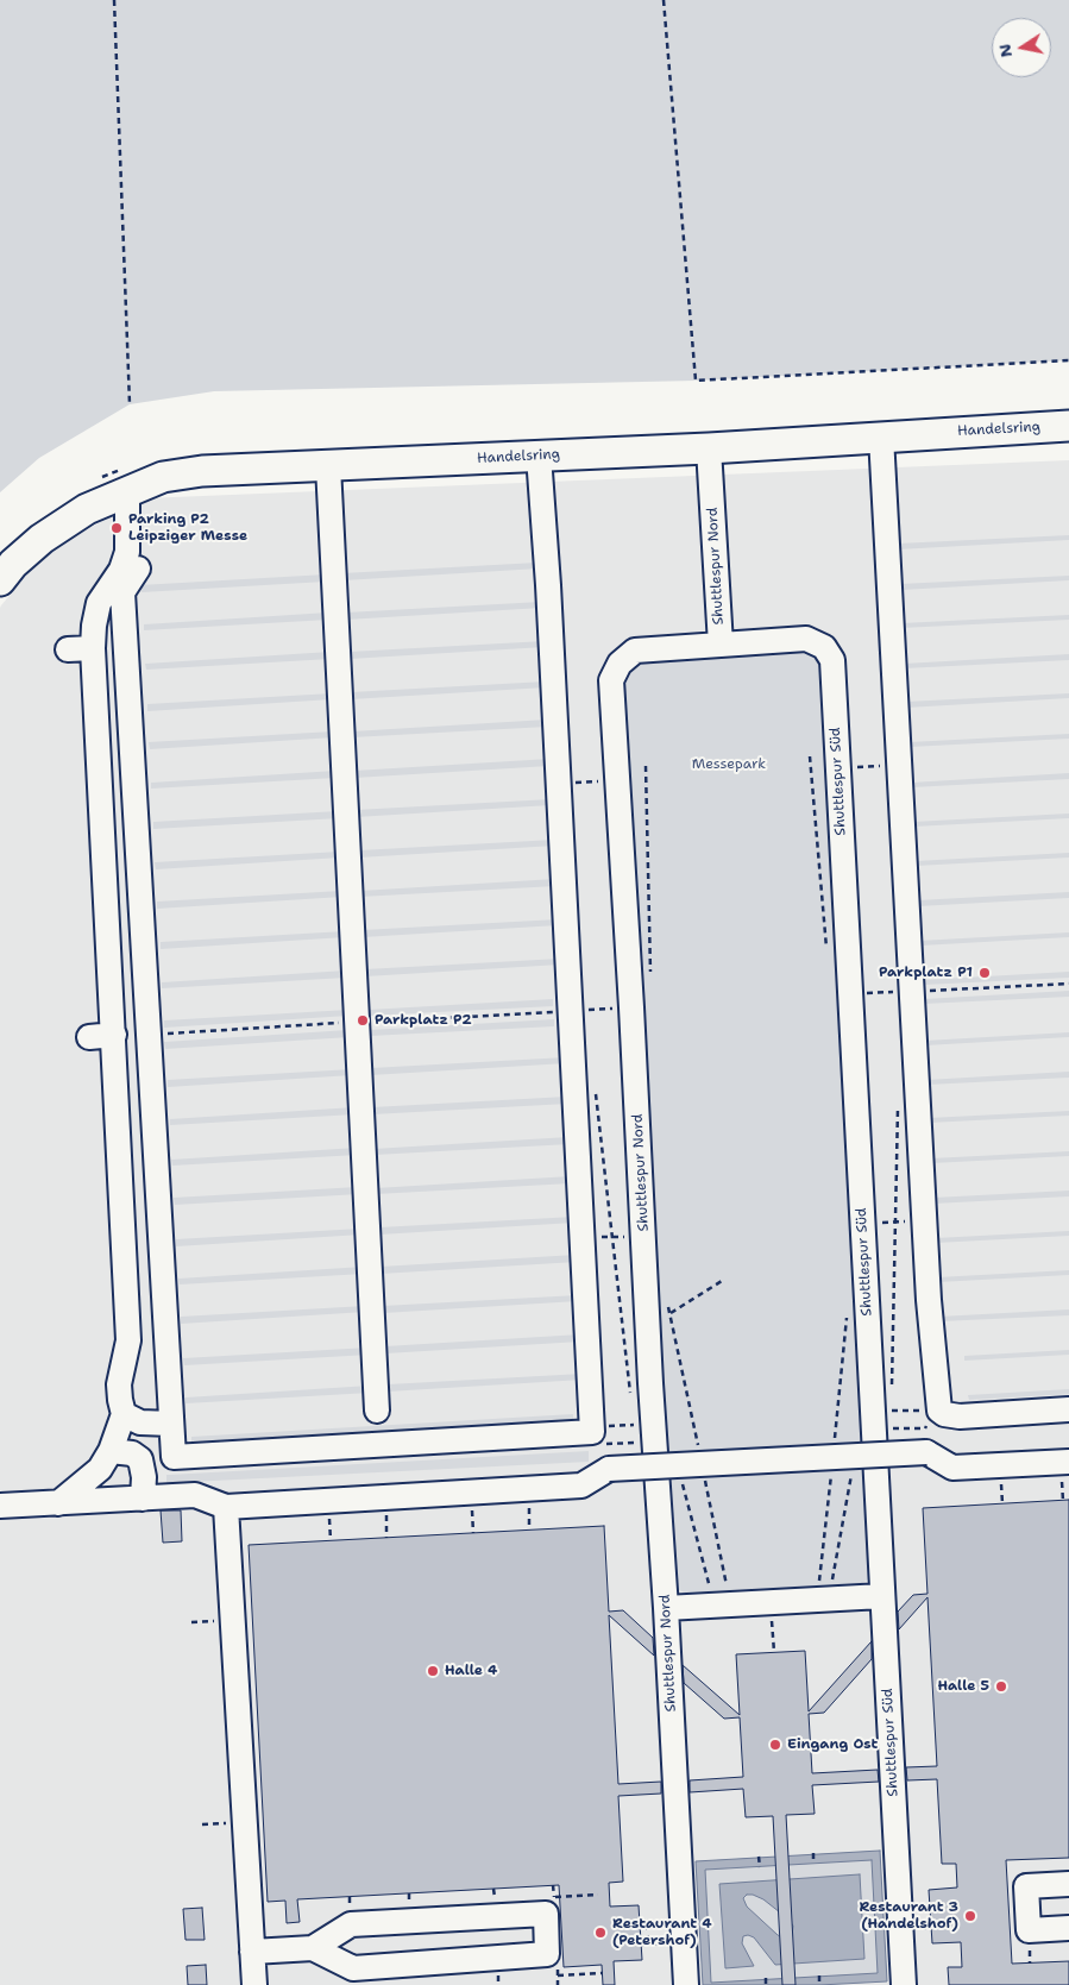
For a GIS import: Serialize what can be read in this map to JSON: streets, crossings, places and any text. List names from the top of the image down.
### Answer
{
  "streets": {
    "main road": ["Handelsring"],
    "street": ["Shuttlespur Nord", "Shuttlespur Süd"]
  },
  "crossings": [
    ["Handelsring", "Shuttlespur Nord"],
    ["Shuttlespur Nord", "Shuttlespur Süd"]
  ],
  "parks": ["Messepark"],
  "places": [
    "Parking P2 Leipziger Messe",
    "Parkplatz P1",
    "Parkplatz P2",
    "Halle 4",
    "Halle 5",
    "Eingang Ost",
    "Restaurant 3 (Handelshof)",
    "Restaurant 4 (Petershof)"
  ],
  "north": "left"
}
